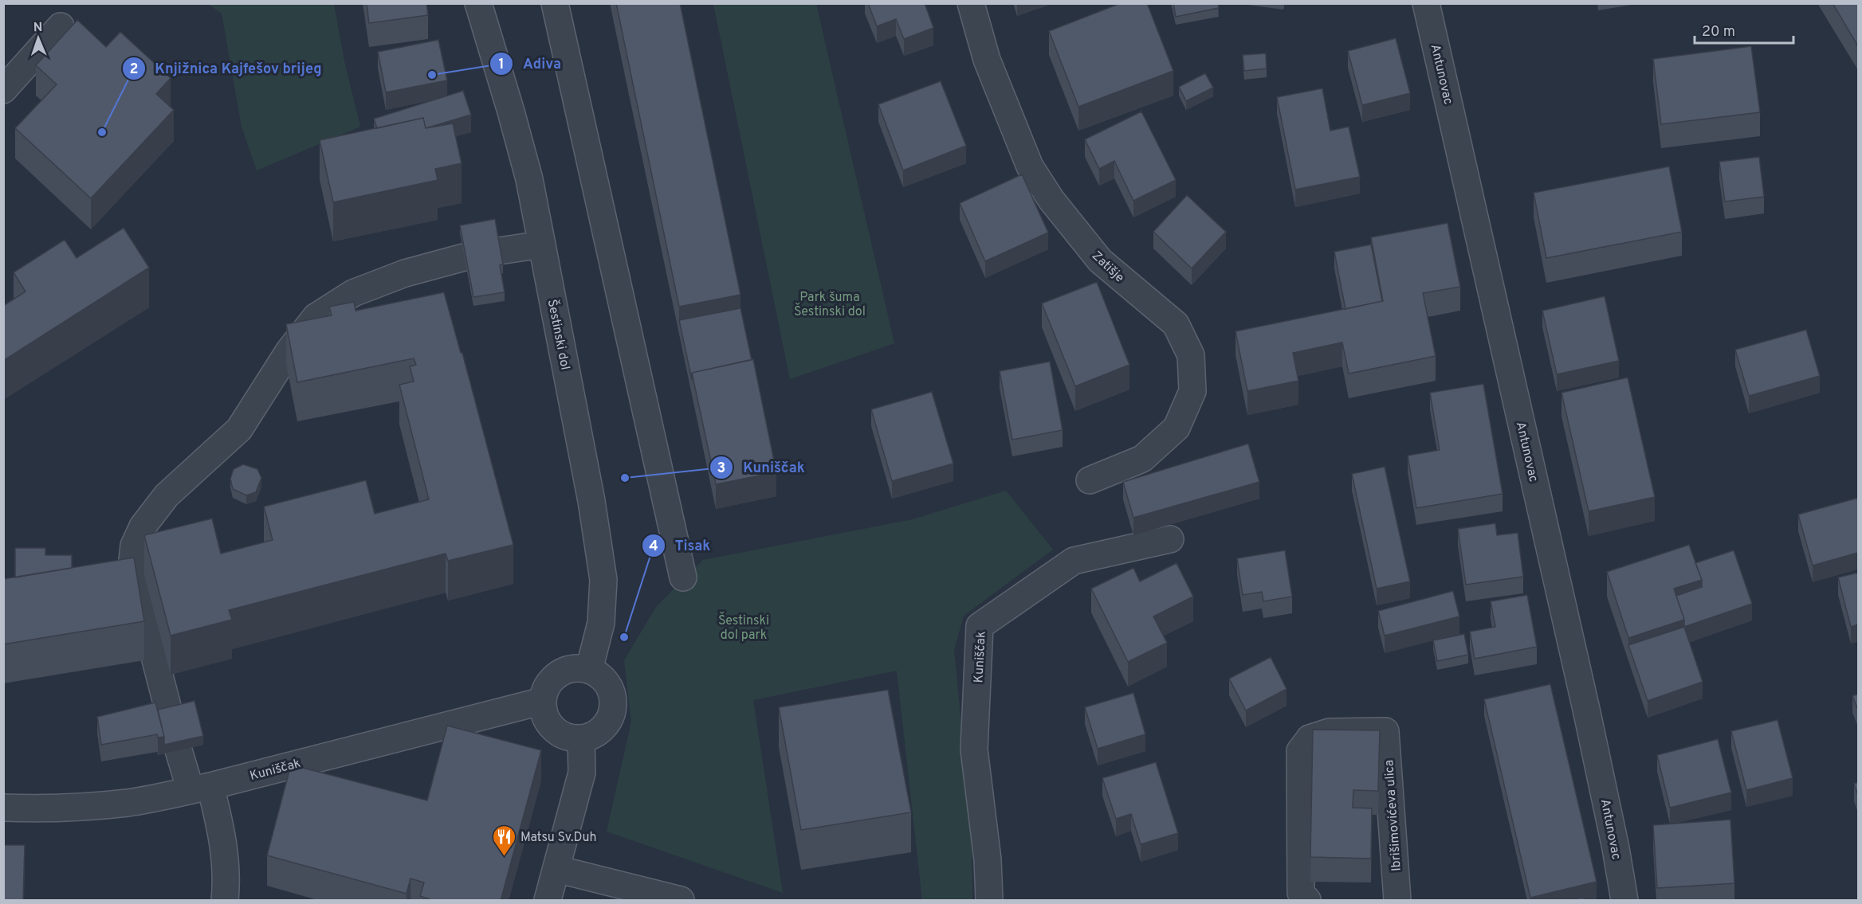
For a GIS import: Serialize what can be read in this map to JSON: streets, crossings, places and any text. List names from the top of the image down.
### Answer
{
  "streets": {
    "street": [
      "Antunovac",
      "Zatišje",
      "Šestinski dol",
      "Kuniščak",
      "Ibrišimovićeva ulica"
    ]
  },
  "crossings": [
    ["Šestinski dol", "Kuniščak"]
  ],
  "parks": ["Park šuma Šestinski dol", "Šestinski dol park"],
  "places": {
    "other": [
      "Adiva",
      "Knjižnica Kajfešov brijeg",
      "Kuniščak",
      "Tisak"
    ],
    "restaurant": ["Matsu Sv.Duh"]
  },
  "scale_bar": "20 m",
  "north": "top"
}
